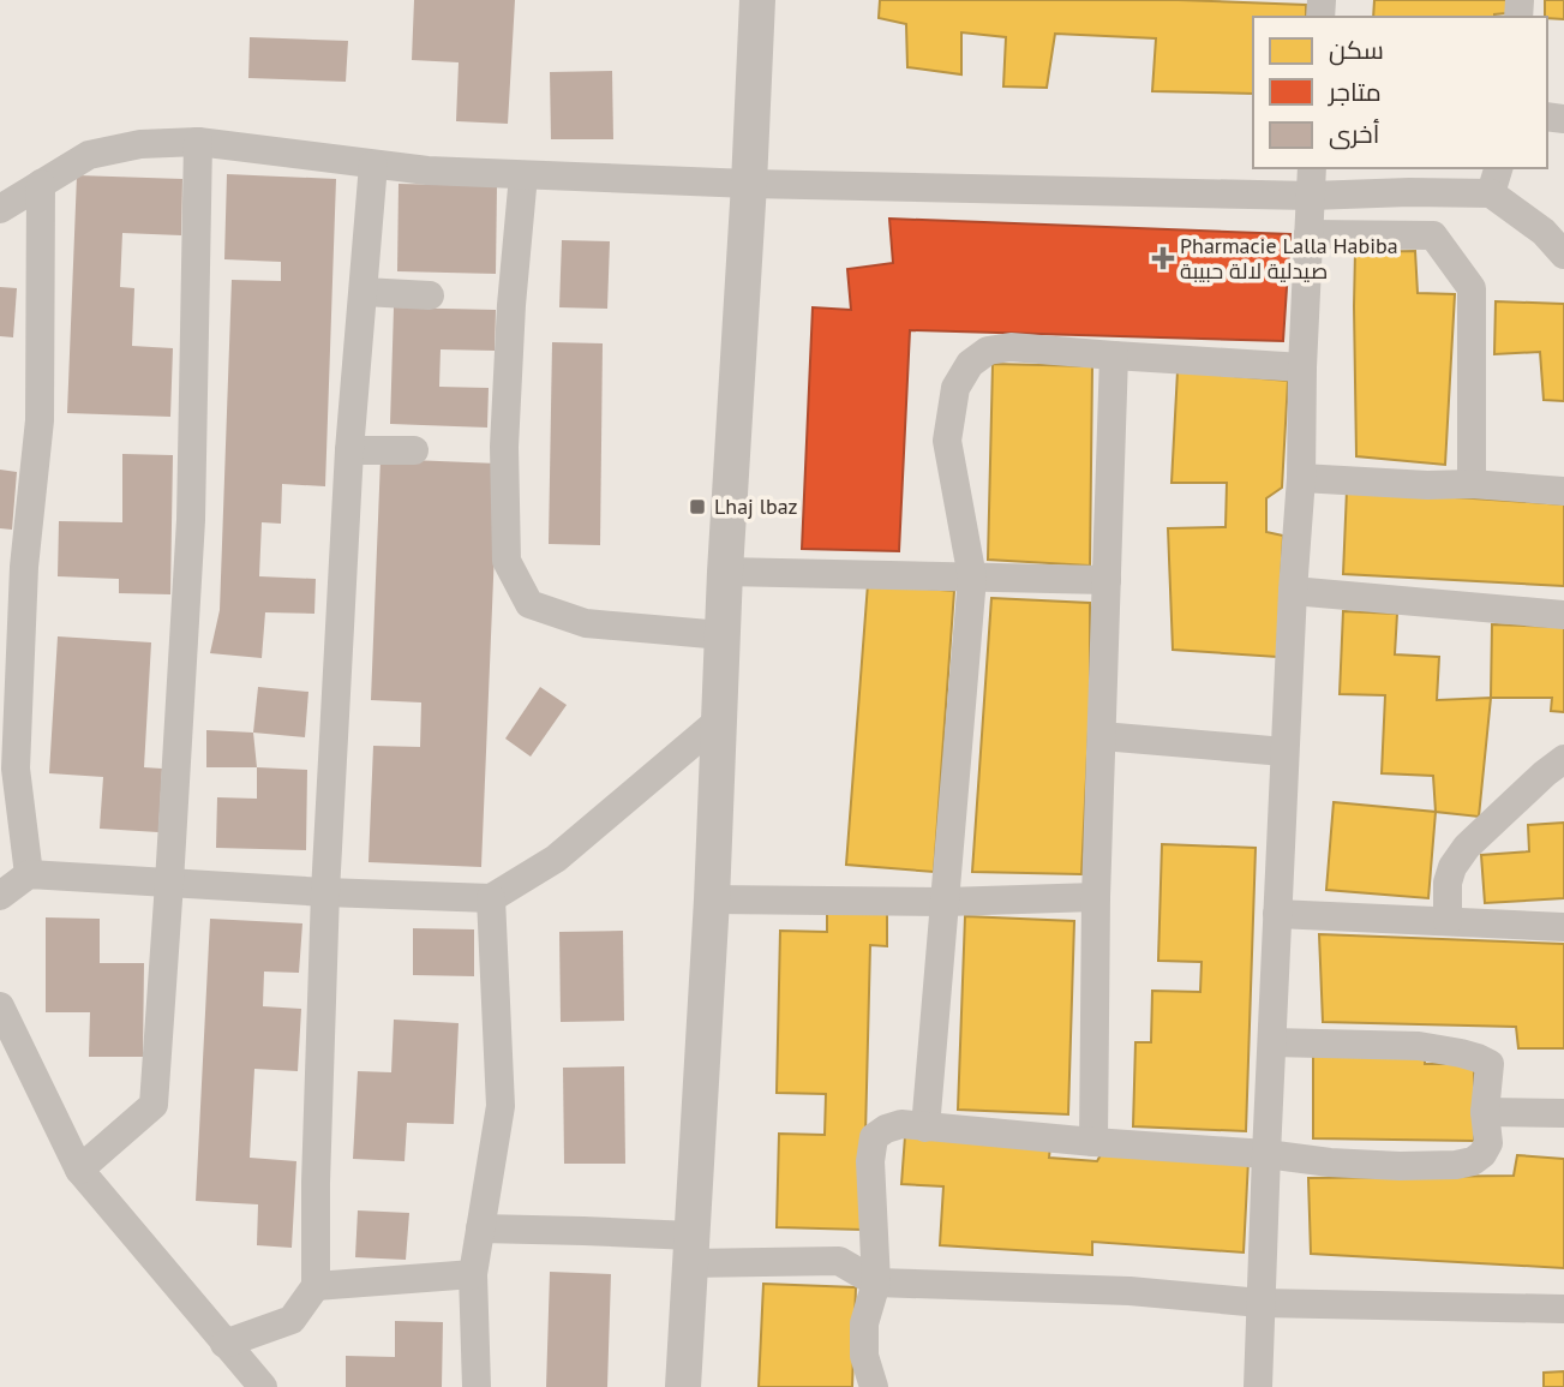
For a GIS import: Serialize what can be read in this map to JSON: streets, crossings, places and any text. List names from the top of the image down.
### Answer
{
  "places": {
    "health": ["Pharmacie Lalla Habiba صيدلية لالة حبيبة"],
    "transit": ["Lhaj lbaz"]
  },
  "legend": ["سكن", "متاجر", "أخرى"]
}
